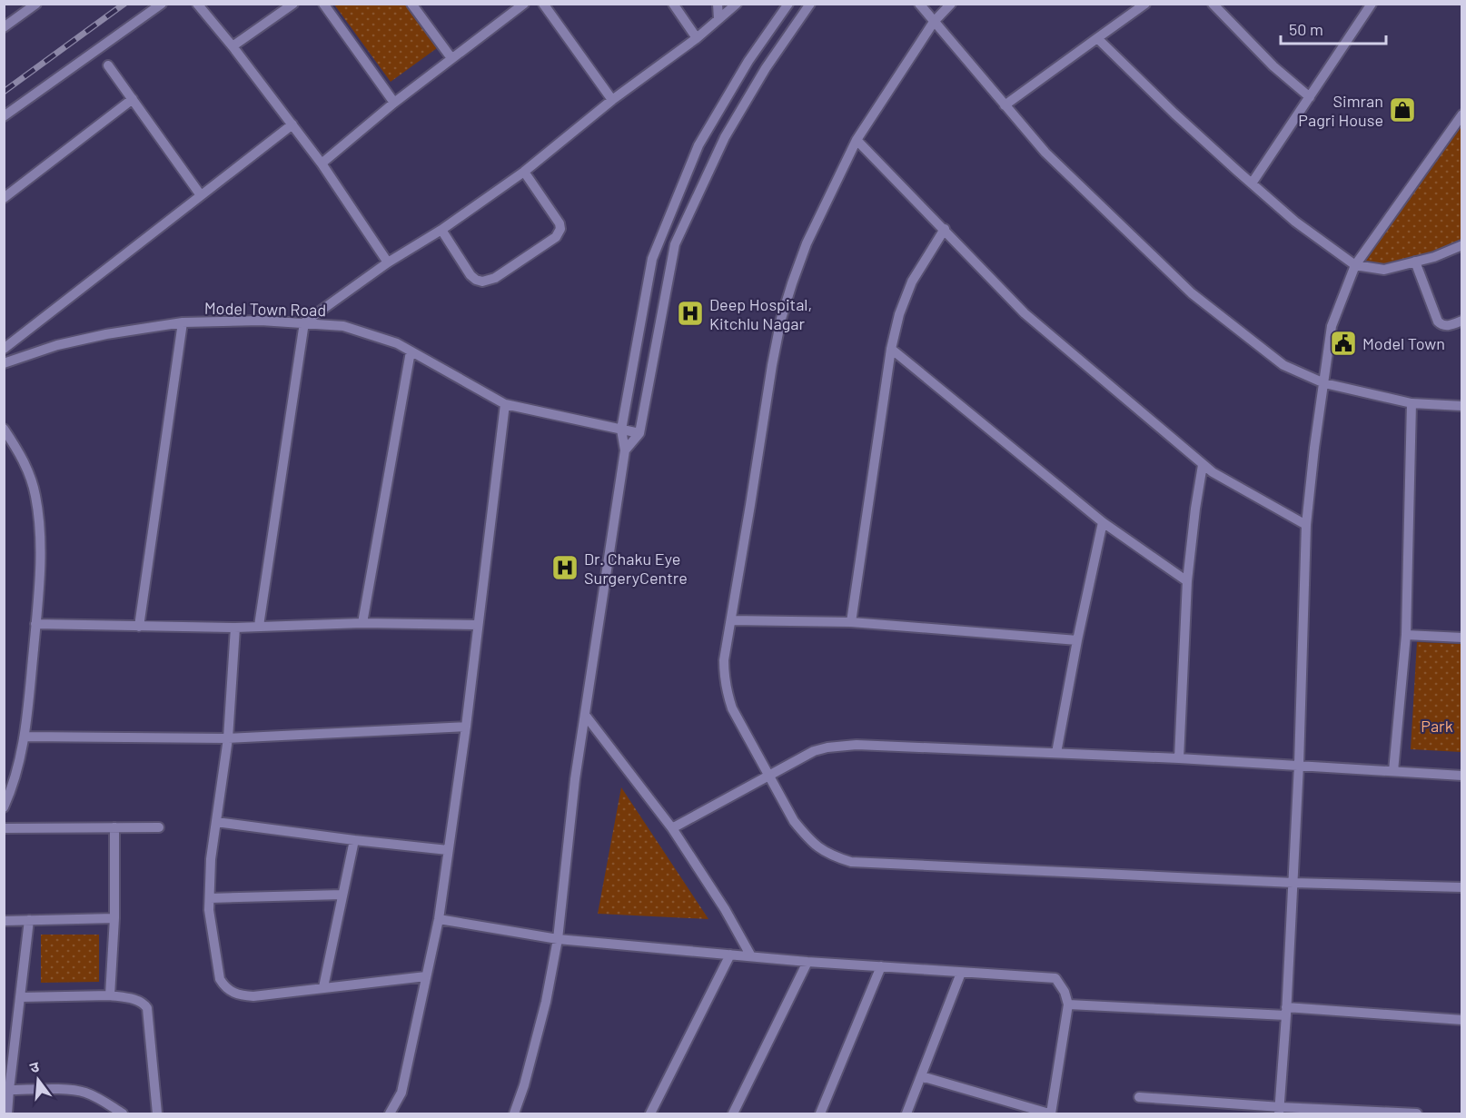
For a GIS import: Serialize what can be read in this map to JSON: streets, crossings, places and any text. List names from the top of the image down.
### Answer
{
  "streets": {
    "street": ["Model Town Road"]
  },
  "parks": ["Park"],
  "places": {
    "shop": ["Simran Pagri House"],
    "hospital": ["Deep Hospital, Kitchlu Nagar", "Dr. Chaku Eye SurgeryCentre"],
    "public building": ["Model Town"]
  },
  "scale_bar": "50 m",
  "north": "top"
}
